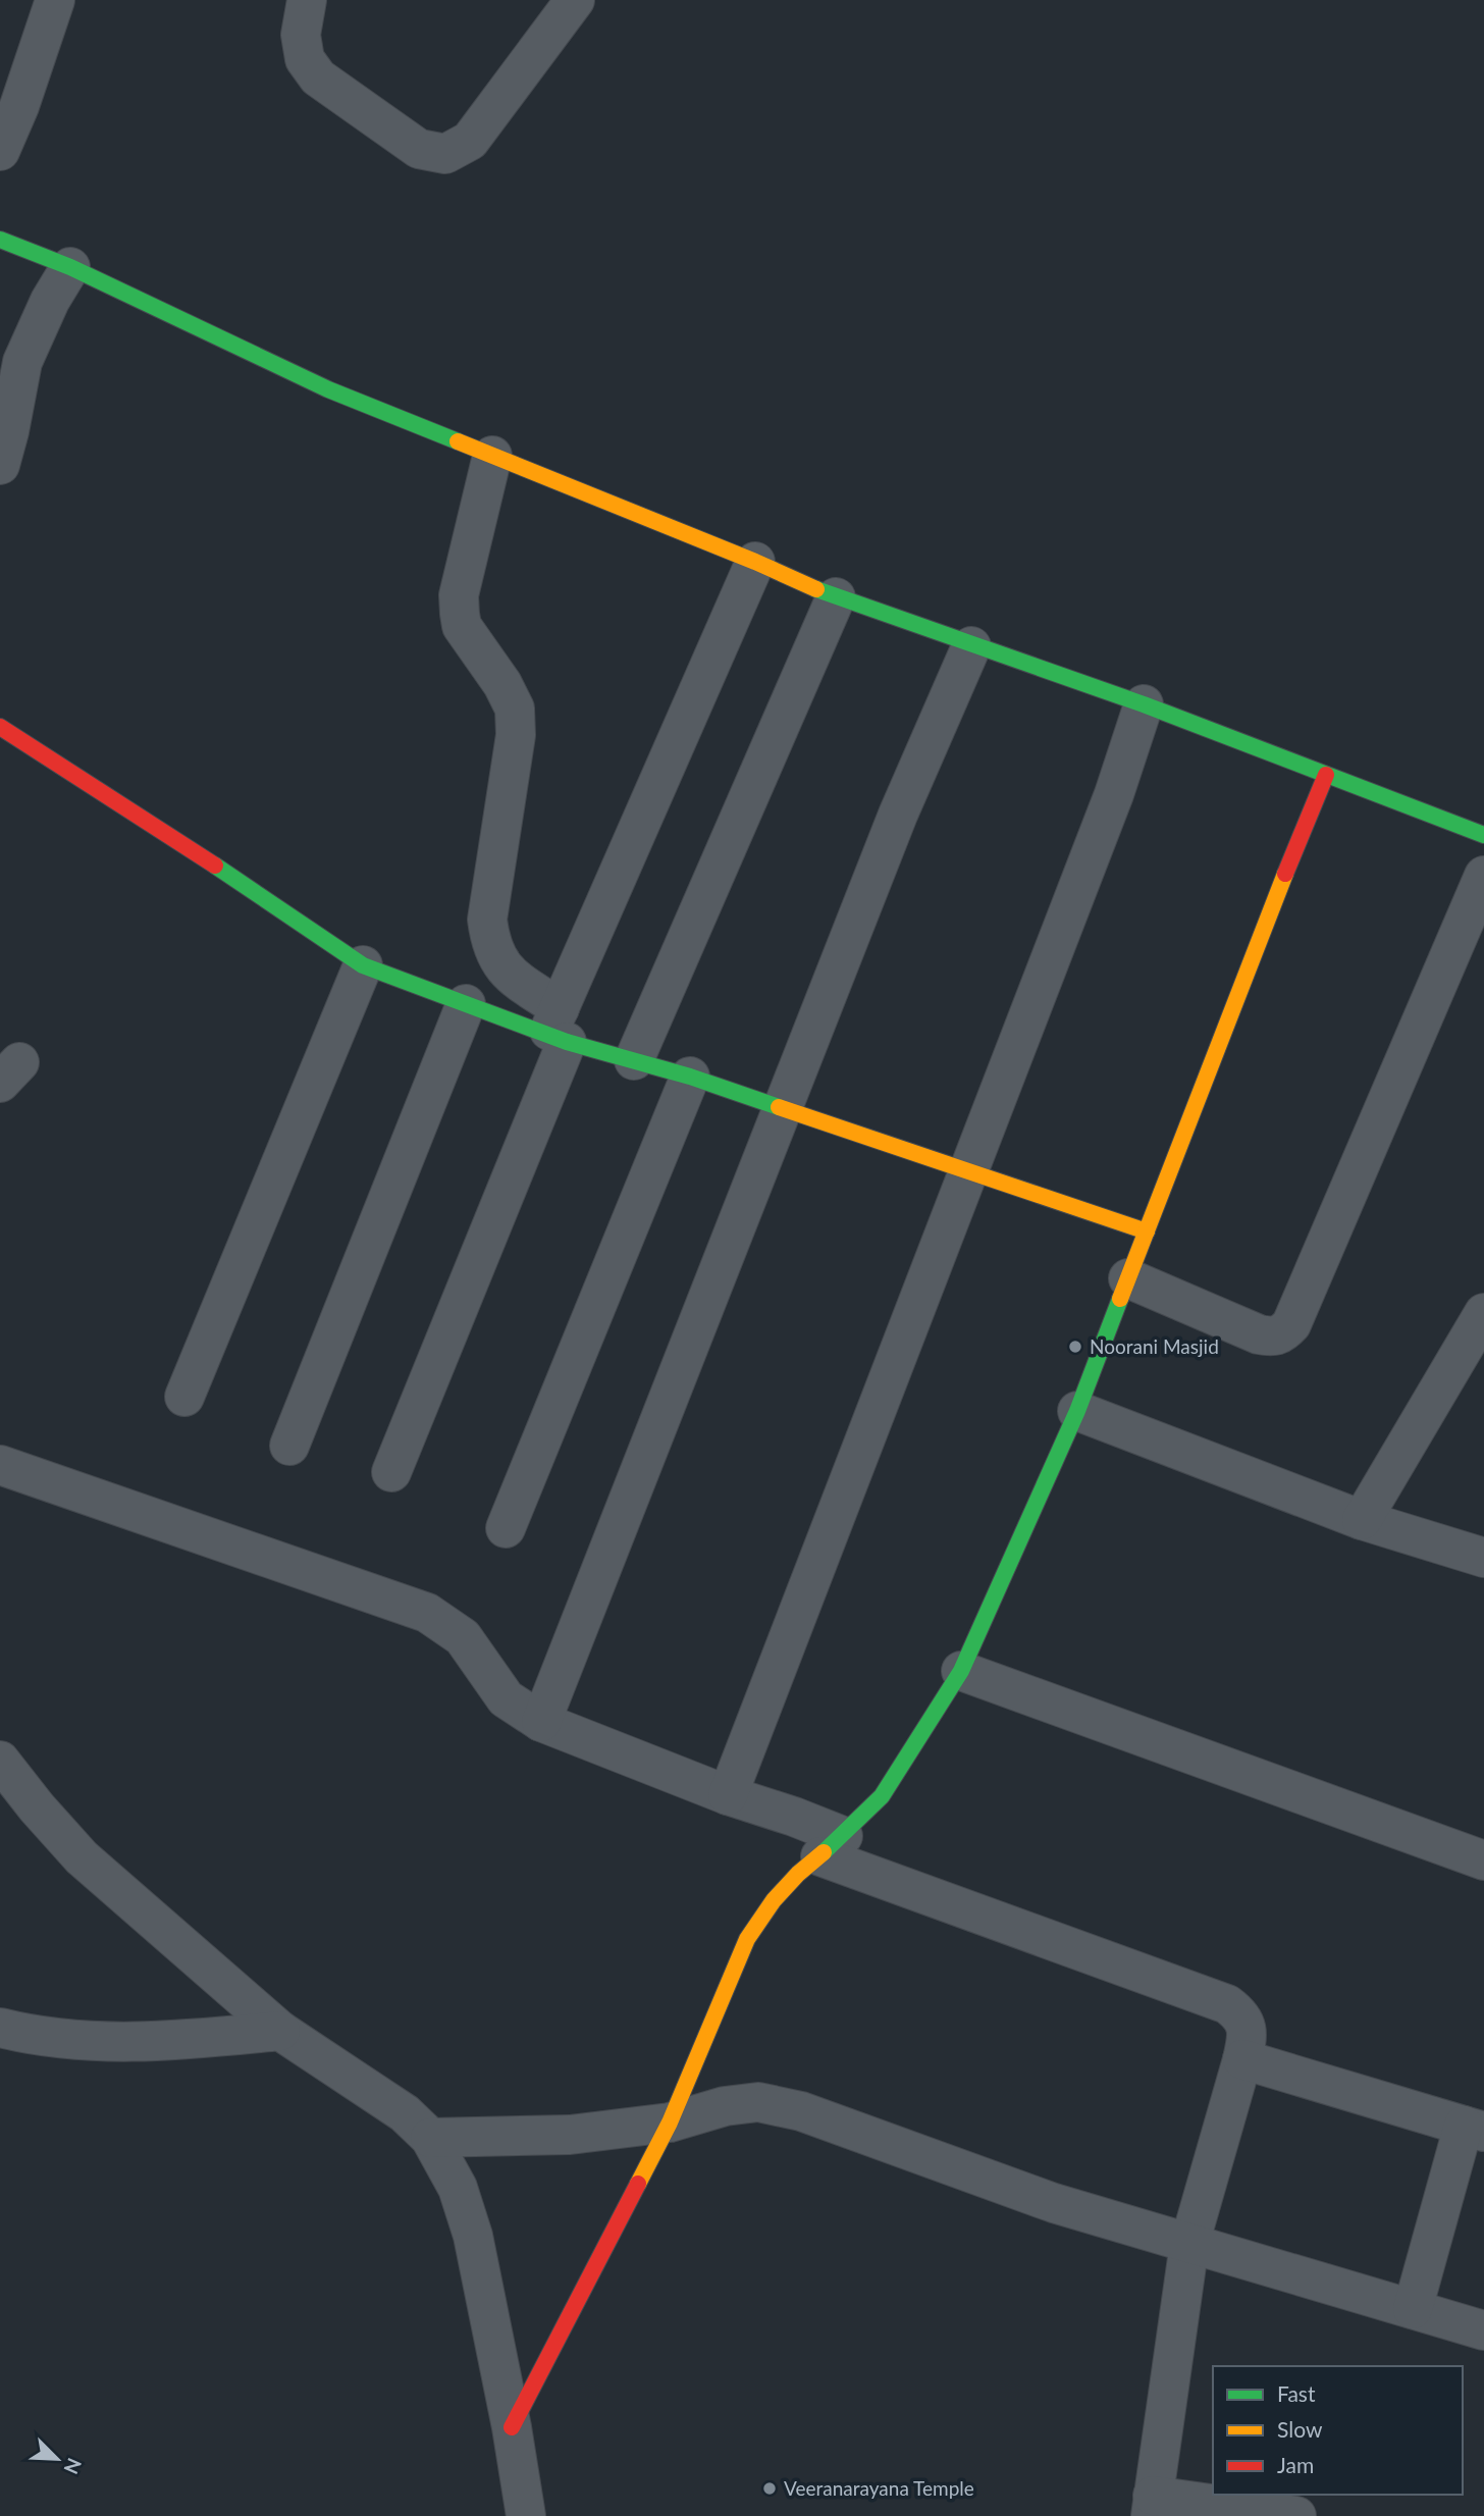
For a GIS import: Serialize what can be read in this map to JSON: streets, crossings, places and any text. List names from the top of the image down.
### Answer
{
  "places": ["Noorani Masjid", "Veeranarayana Temple"],
  "legend": ["Fast", "Slow", "Jam"],
  "north": "bottom right"
}
